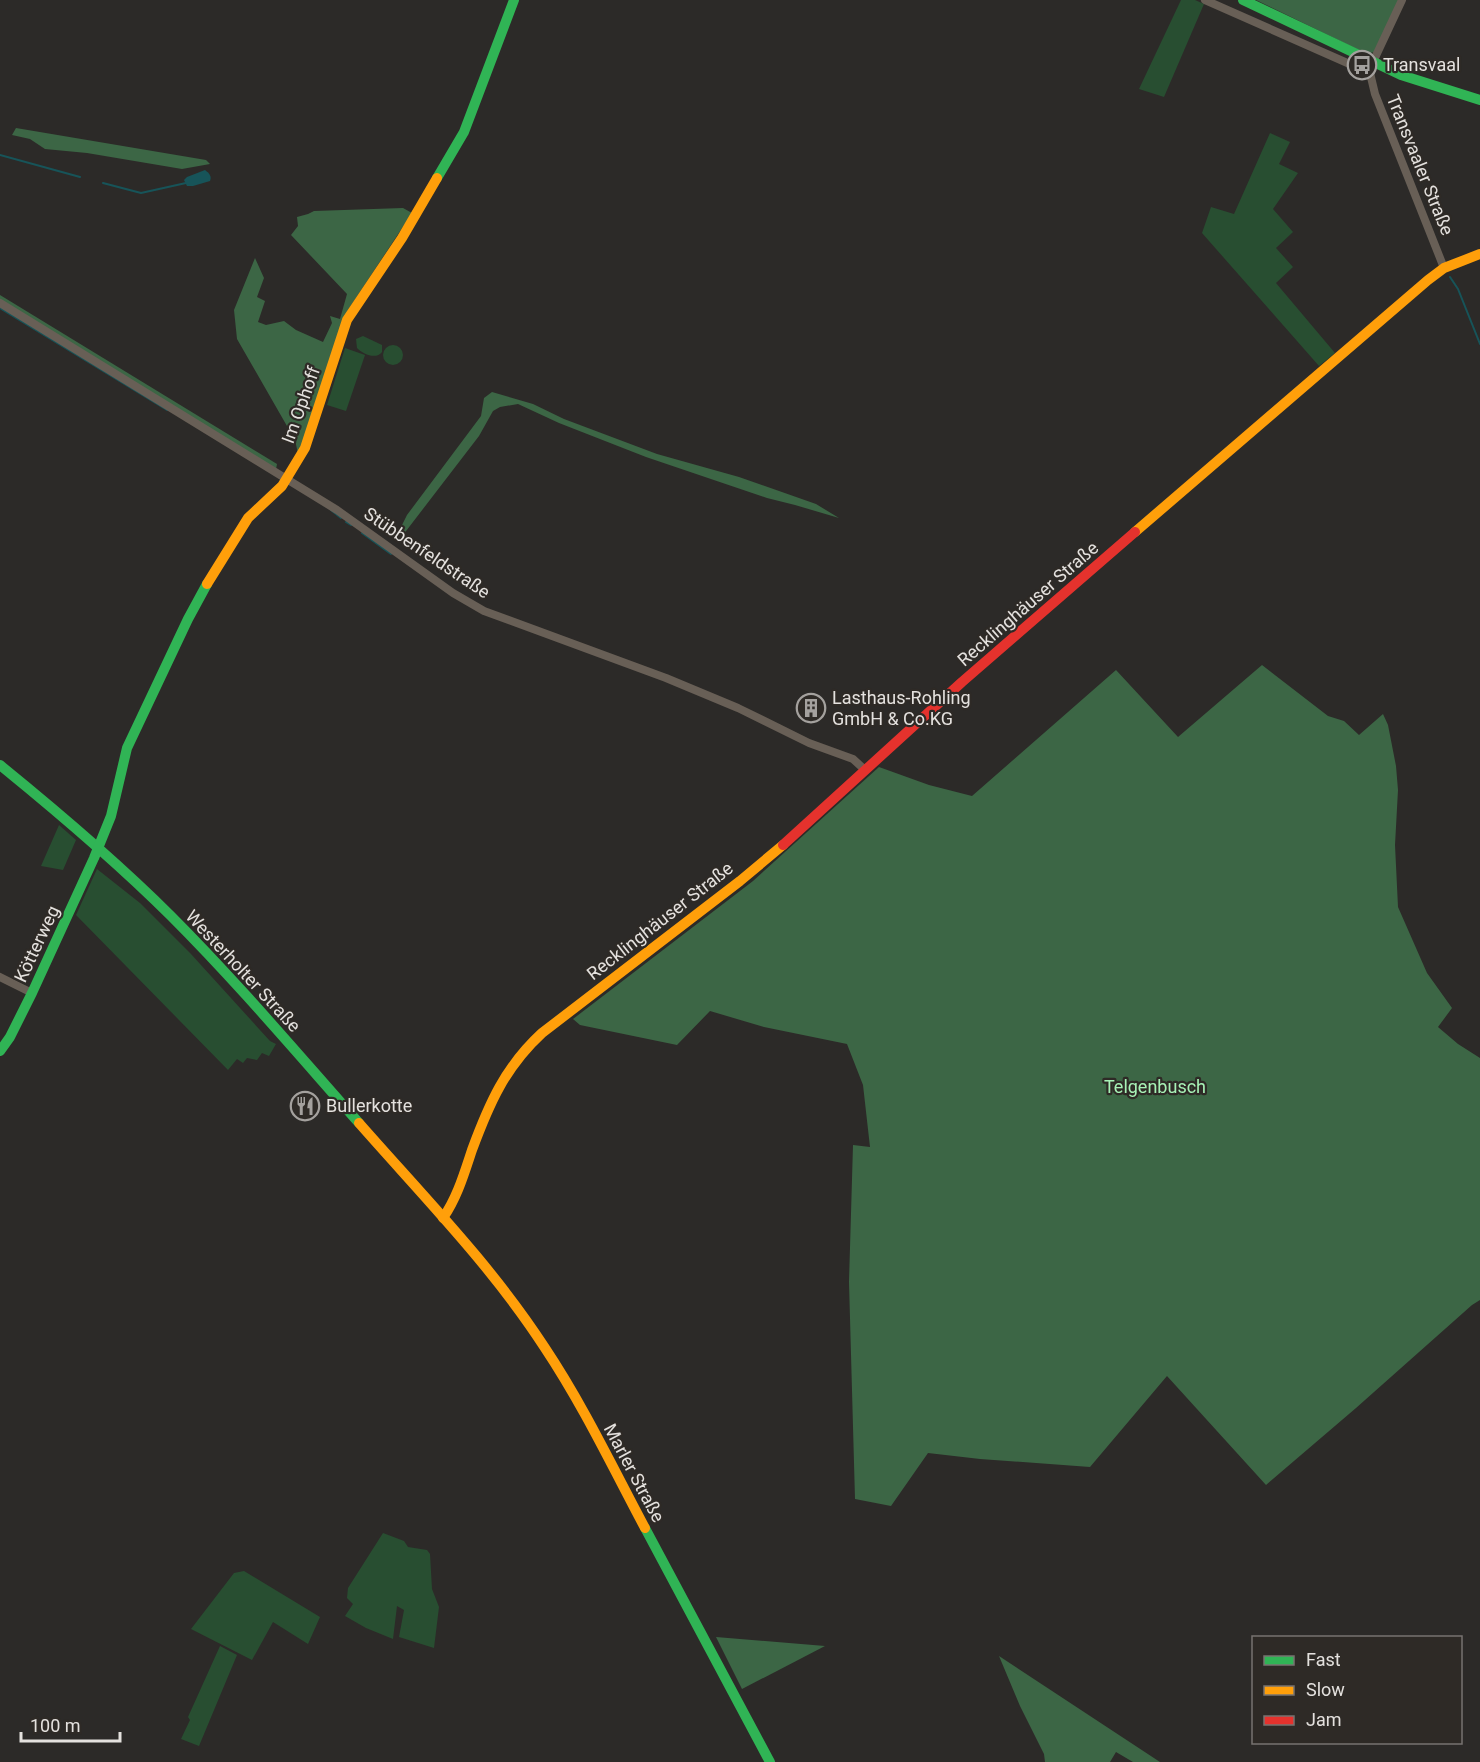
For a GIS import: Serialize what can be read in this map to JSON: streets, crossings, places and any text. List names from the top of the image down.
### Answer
{
  "streets": {
    "street": [
      "Transvaaler Straße",
      "Im Ophoff",
      "Stübbenfeldstraße",
      "Recklinghäuser Straße",
      "Kötterweg",
      "Westerholter Straße",
      "Marler Straße"
    ]
  },
  "crossings": [
    ["Transvaaler Straße", "Recklinghäuser Straße"],
    ["Im Ophoff", "Stübbenfeldstraße"],
    ["Im Ophoff", "Kötterweg"],
    ["Im Ophoff", "Westerholter Straße"],
    ["Stübbenfeldstraße", "Recklinghäuser Straße"],
    ["Recklinghäuser Straße", "Westerholter Straße"],
    ["Recklinghäuser Straße", "Marler Straße"],
    ["Kötterweg", "Westerholter Straße"],
    ["Westerholter Straße", "Marler Straße"]
  ],
  "parks": ["Telgenbusch"],
  "places": {
    "bus stop": ["Transvaal"],
    "building": ["Lasthaus-Rohling GmbH & Co.KG"],
    "restaurant": ["Bullerkotte"]
  },
  "legend": ["Fast", "Slow", "Jam"],
  "scale_bar": "100 m"
}
